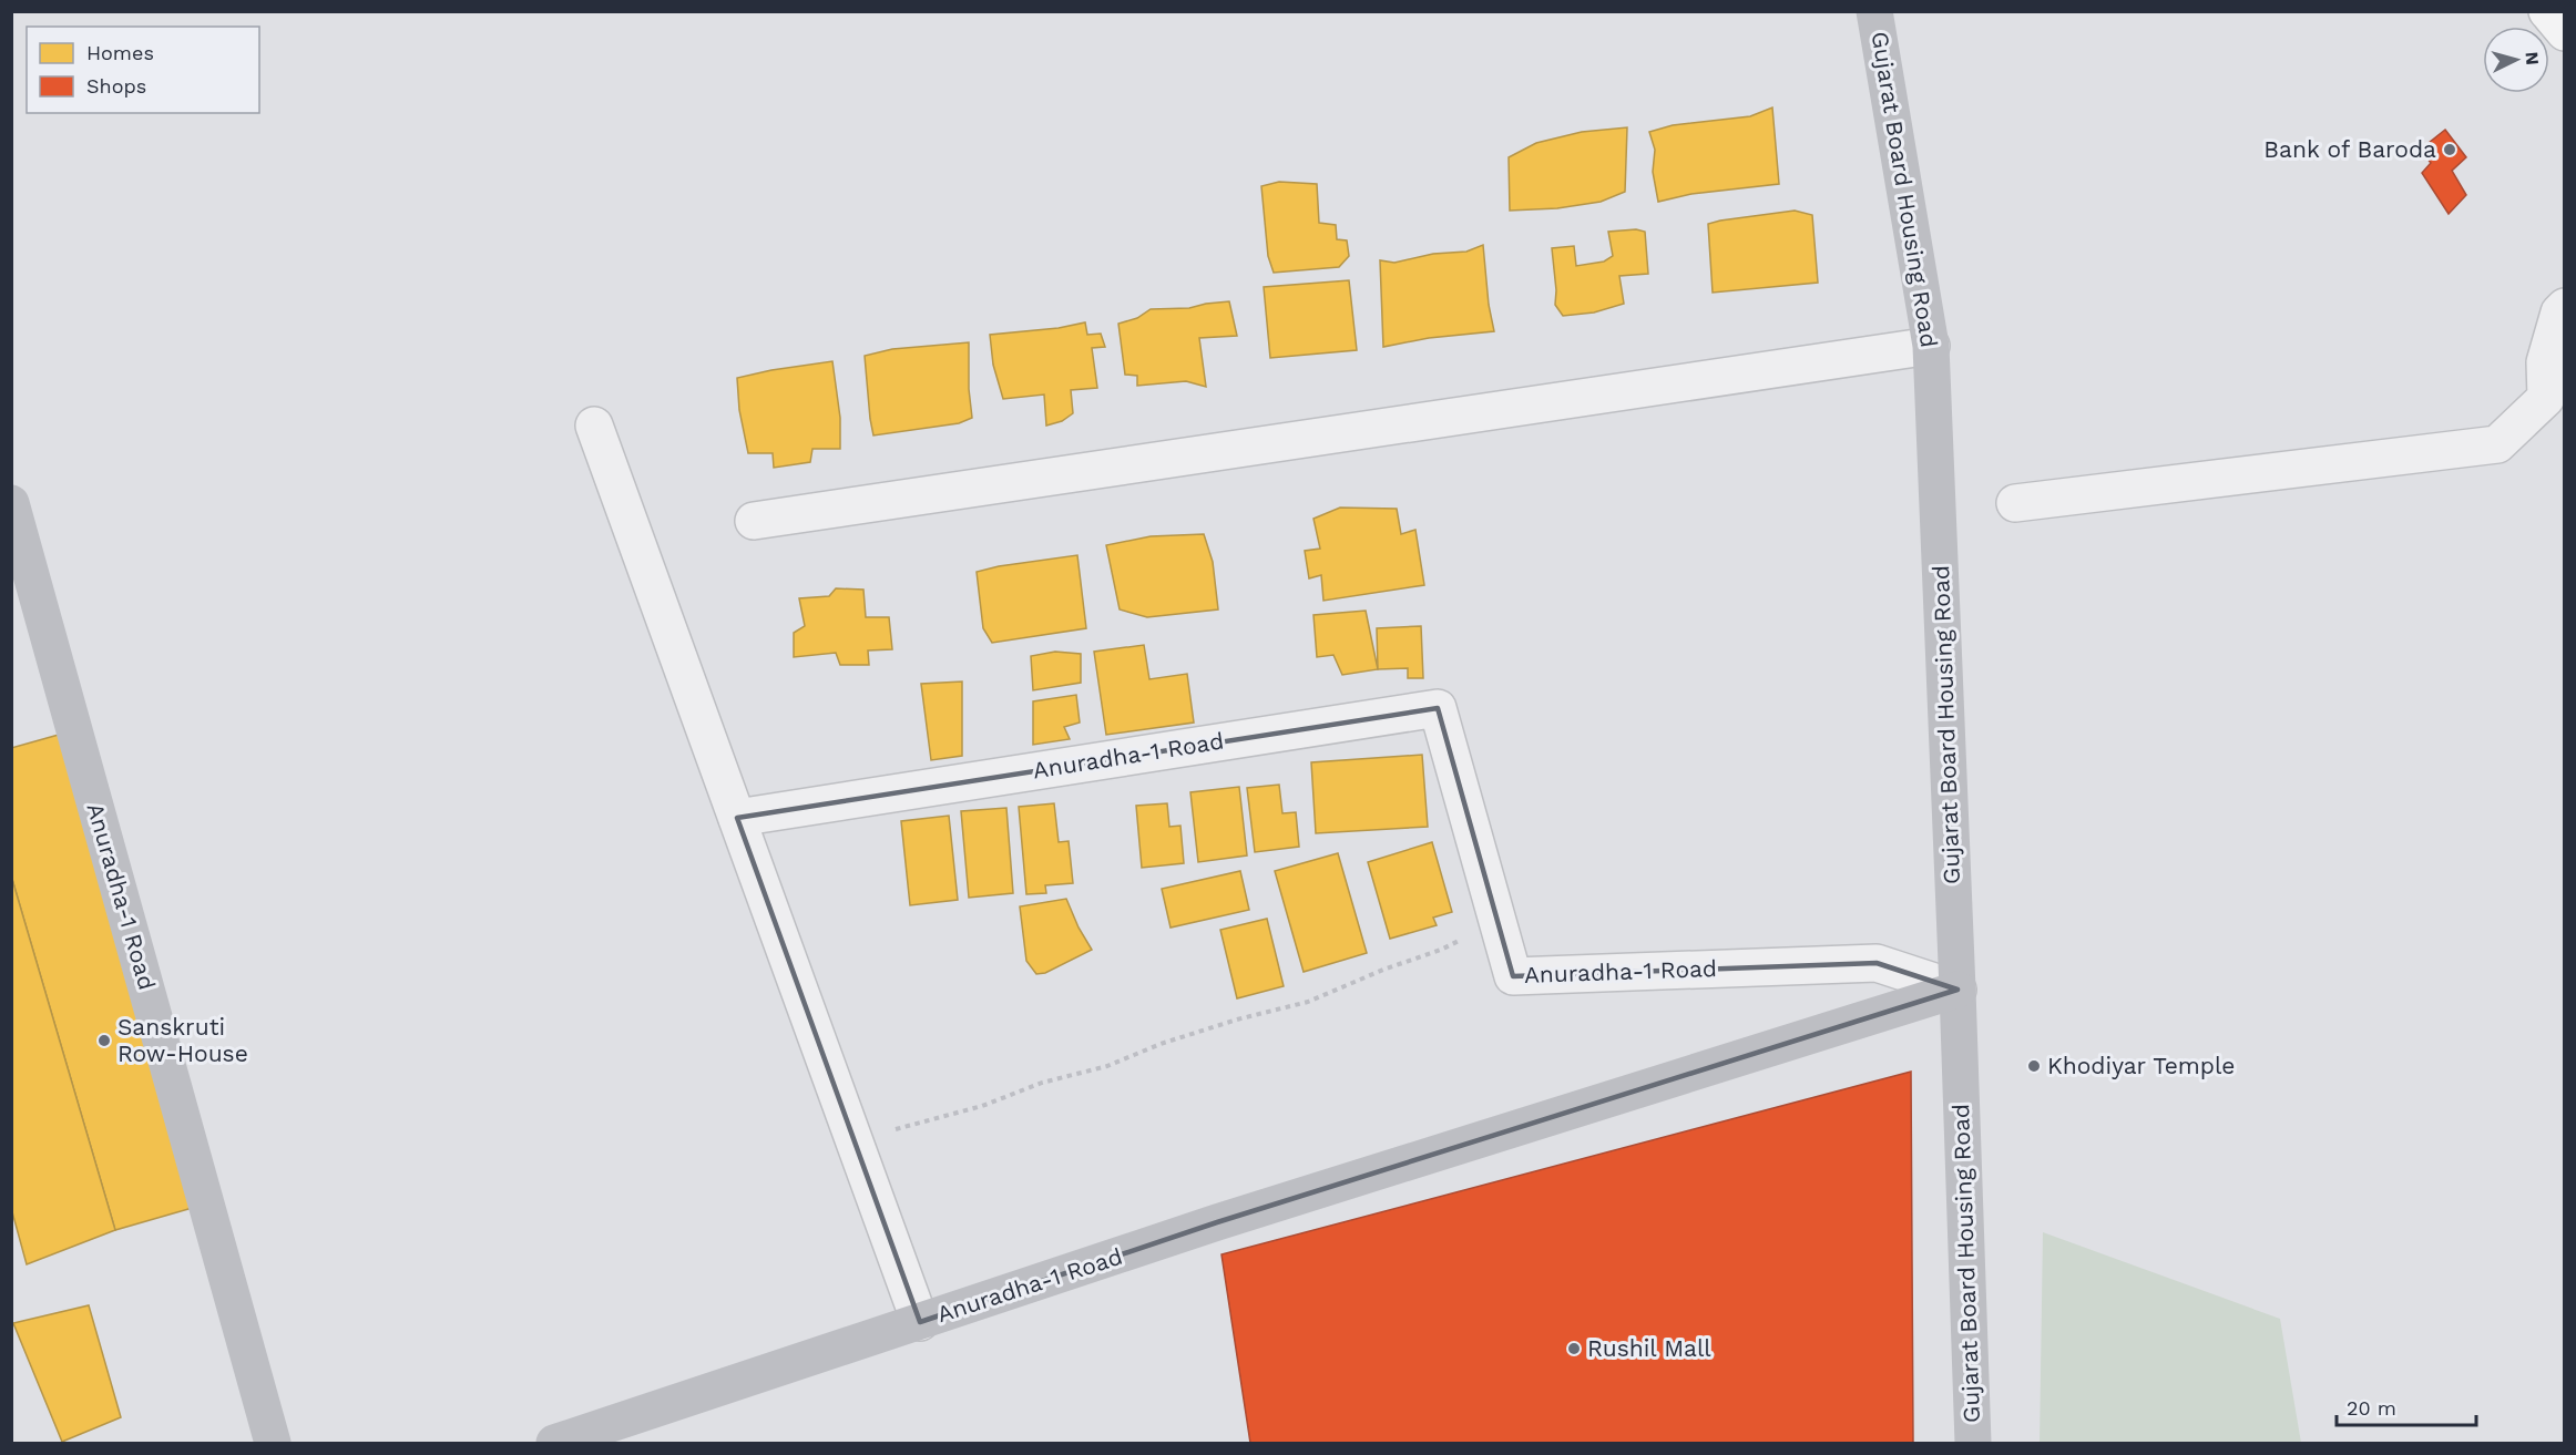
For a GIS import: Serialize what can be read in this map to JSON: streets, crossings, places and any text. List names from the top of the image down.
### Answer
{
  "streets": {
    "street": ["Gujarat Board Housing Road", "Anuradha-1 Road"]
  },
  "crossings": [
    ["Gujarat Board Housing Road", "Anuradha-1 Road"]
  ],
  "places": [
    "Bank of Baroda",
    "Sanskruti Row-House",
    "Khodiyar Temple",
    "Rushil Mall"
  ],
  "legend": ["Homes", "Shops"],
  "scale_bar": "20 m",
  "north": "right"
}
